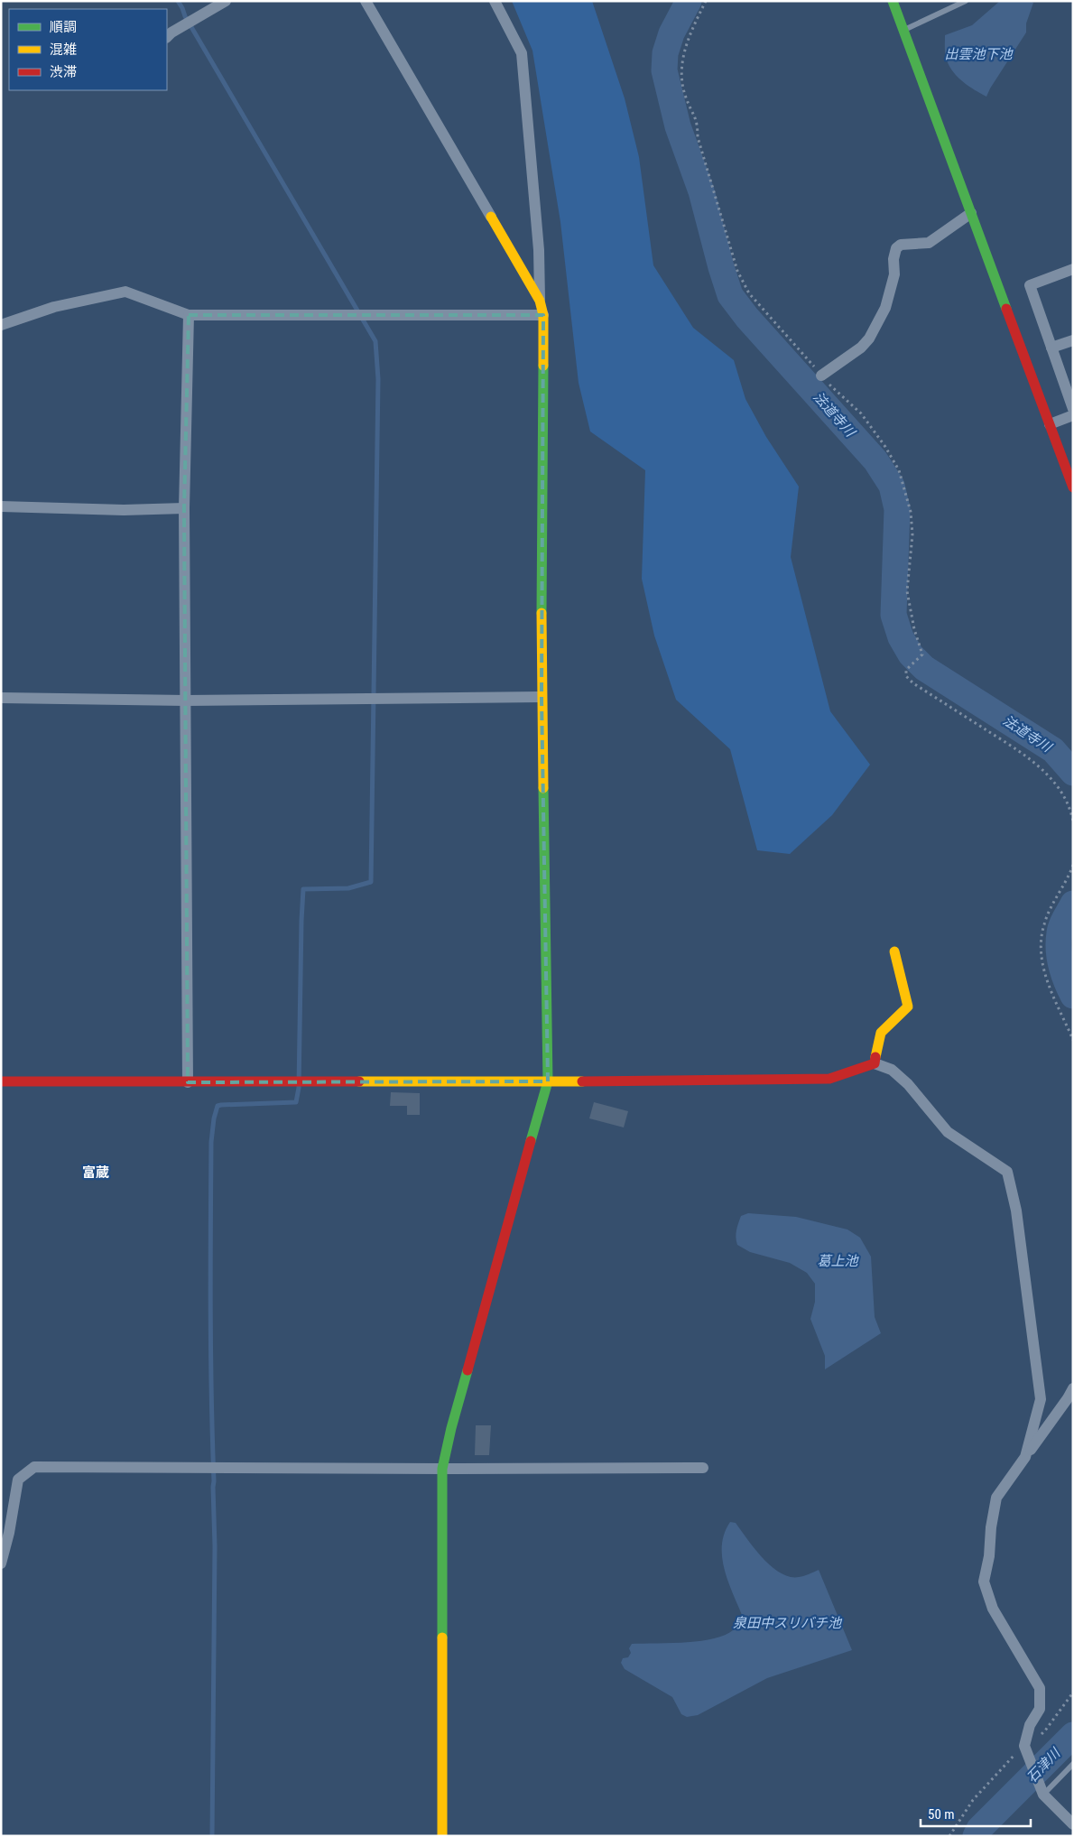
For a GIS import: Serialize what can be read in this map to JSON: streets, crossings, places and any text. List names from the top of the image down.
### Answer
{
  "districts": ["富蔵"],
  "water": [
    "出雲池下池",
    "法道寺川",
    "葛上池",
    "泉田中スリバチ池",
    "石津川"
  ],
  "legend": ["順調", "混雑", "渋滞"],
  "scale_bar": "50 m"
}
